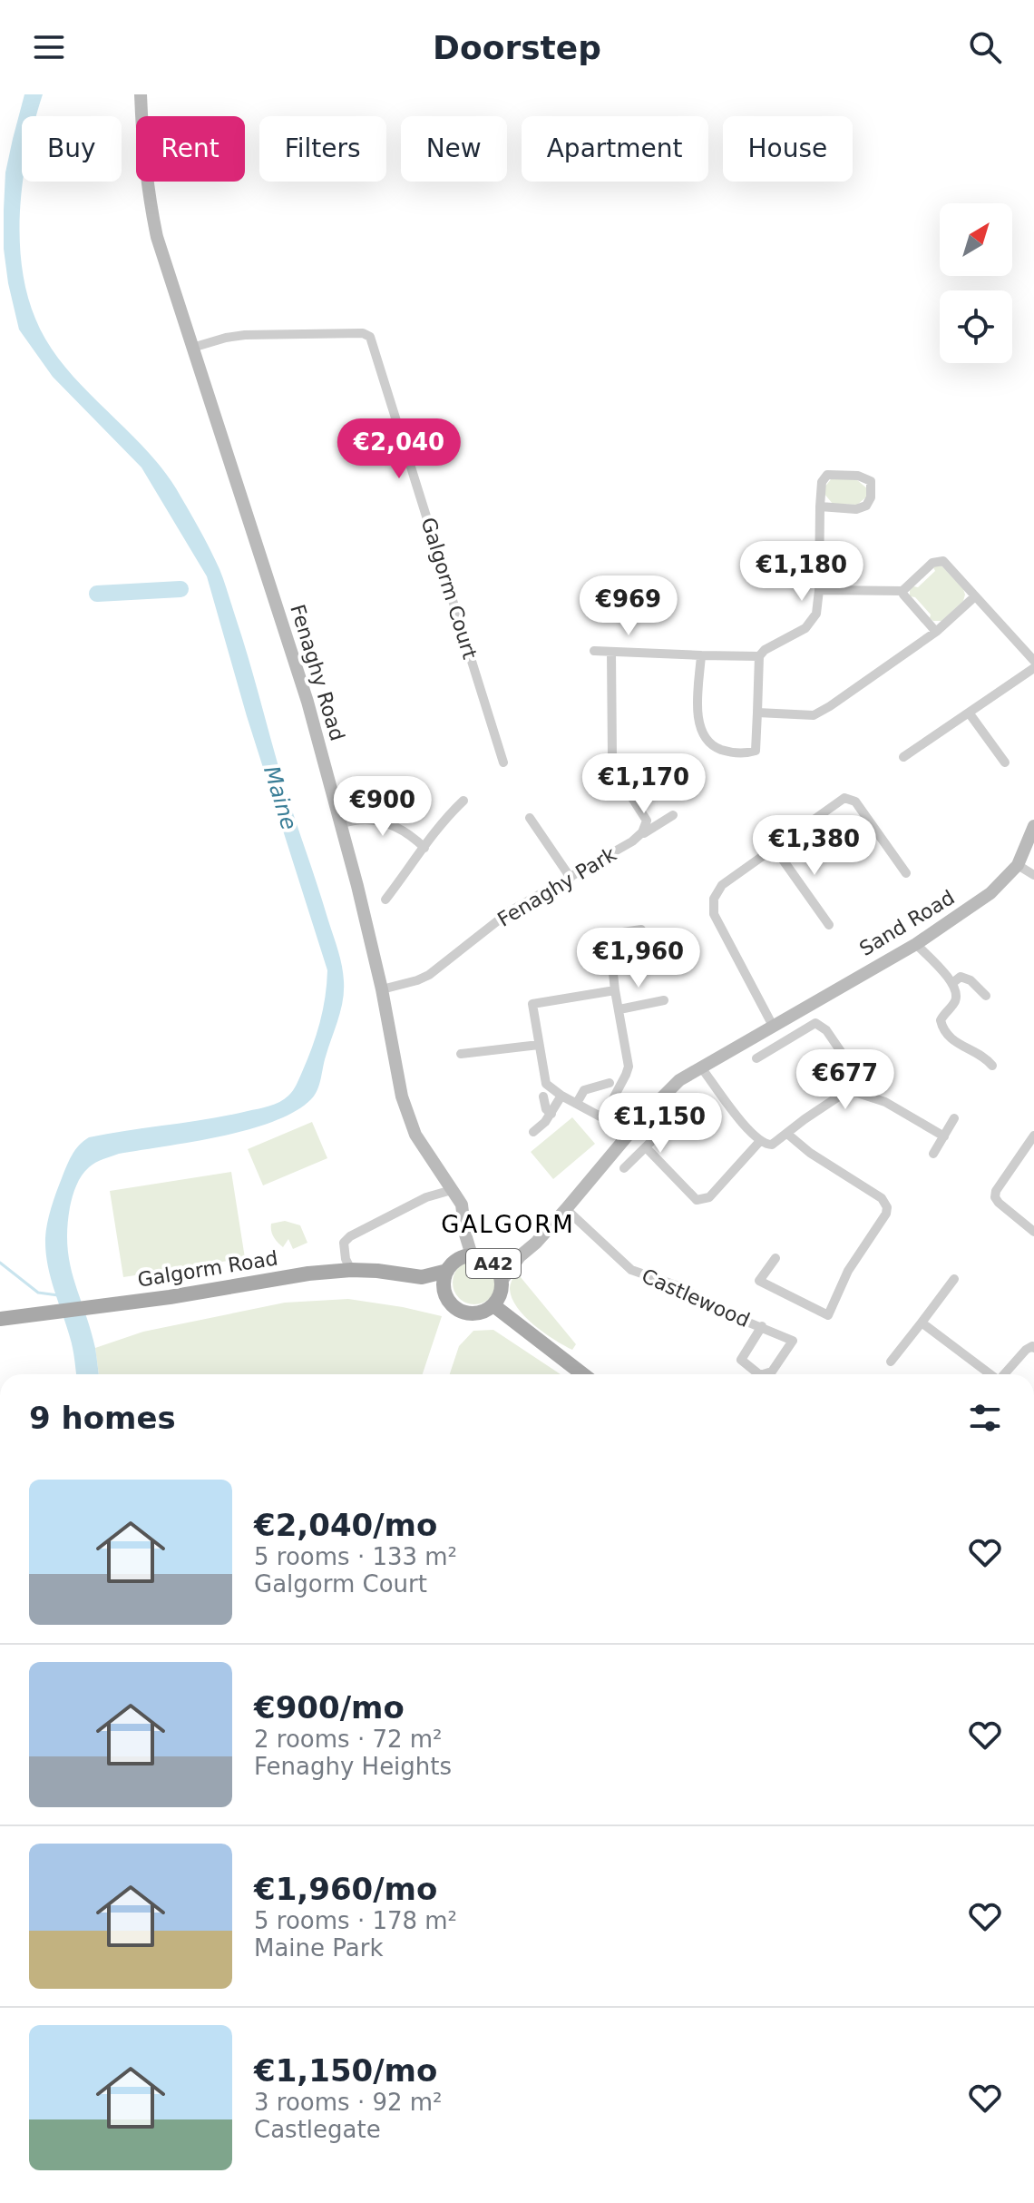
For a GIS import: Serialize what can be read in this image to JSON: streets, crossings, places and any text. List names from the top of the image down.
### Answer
{
  "streets": {
    "main road": ["A42", "Galgorm Road"],
    "street": [
      "Galgorm Court",
      "Fenaghy Road",
      "Fenaghy Park",
      "Sand Road",
      "Castlewood"
    ]
  },
  "crossings": [
    ["Galgorm Court", "Fenaghy Road"],
    ["Fenaghy Road", "Fenaghy Park"],
    ["Fenaghy Road", "Sand Road"],
    ["Fenaghy Road", "A42"],
    ["Fenaghy Road", "Galgorm Road"],
    ["Sand Road", "A42"],
    ["Sand Road", "Galgorm Road"],
    ["Sand Road", "Castlewood"],
    ["A42", "Galgorm Road"]
  ],
  "districts": ["GALGORM"],
  "water": ["Maine"],
  "north": "top right",
  "page": {
    "header": "Doorstep",
    "chip": [
      "Buy",
      "Rent",
      "Filters",
      "New",
      "Apartment",
      "House"
    ],
    "price": [
      "€2,040",
      "€1,180",
      "€969",
      "€1,170",
      "€900",
      "€1,380",
      "€1,960",
      "€677",
      "€1,150"
    ],
    "heading": "9 homes",
    "list": [
      {
        "name": "€2,040/mo",
        "note": "5 rooms · 133 m² · Galgorm Court"
      },
      {
        "name": "€900/mo",
        "note": "2 rooms · 72 m² · Fenaghy Heights"
      },
      {
        "name": "€1,960/mo",
        "note": "5 rooms · 178 m² · Maine Park"
      },
      {
        "name": "€1,150/mo",
        "note": "3 rooms · 92 m² · Castlegate"
      }
    ]
  }
}
